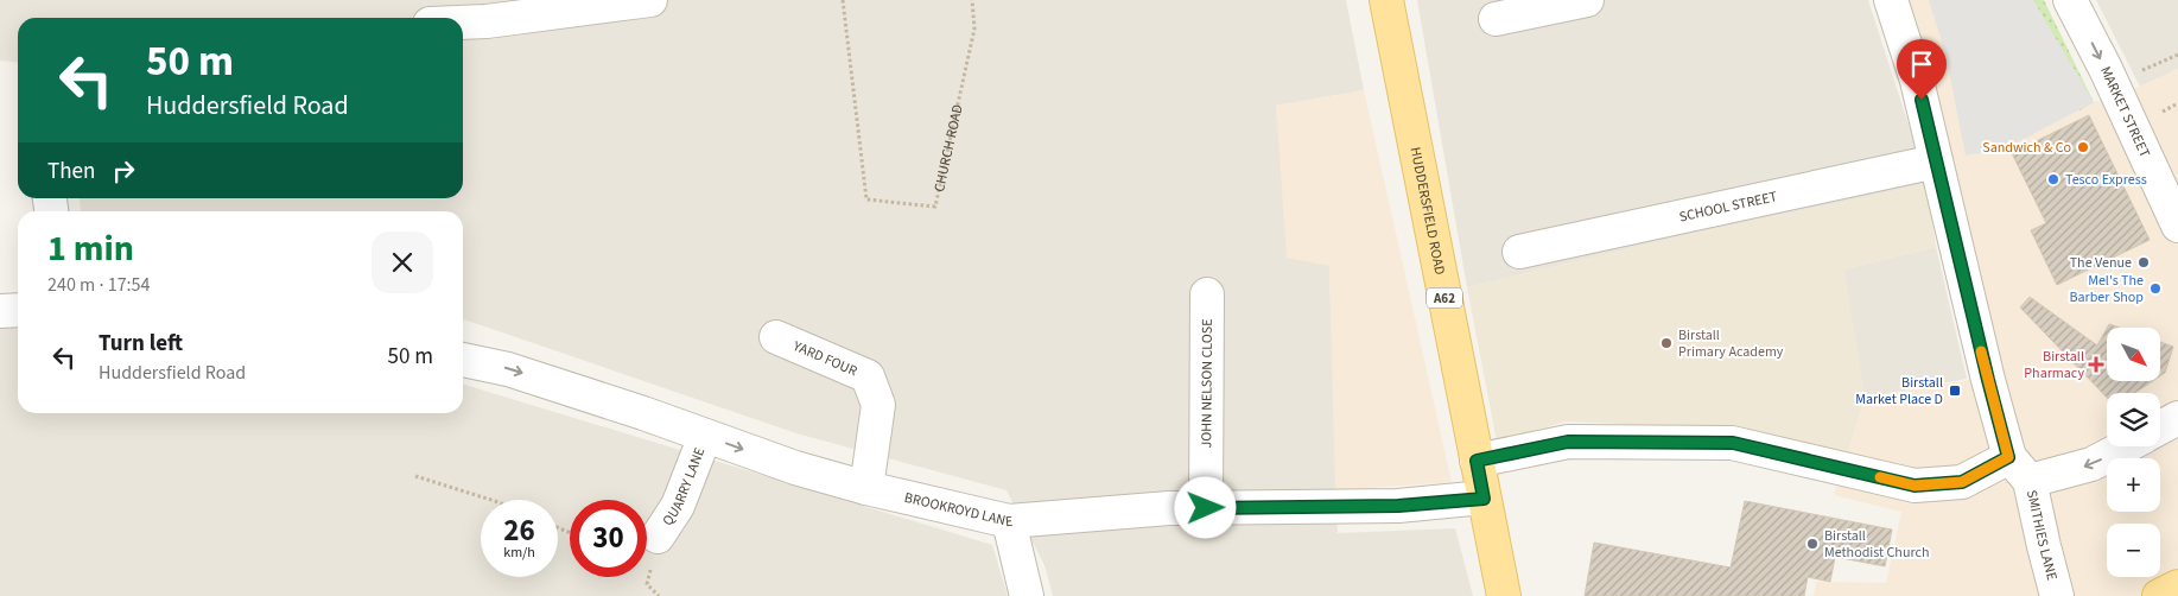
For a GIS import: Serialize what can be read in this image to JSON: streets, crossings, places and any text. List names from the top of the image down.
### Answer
{
  "streets": {
    "main road": ["HUDDERSFIELD ROAD", "A62"],
    "street": [
      "MARKET STREET",
      "SCHOOL STREET",
      "YARD FOUR",
      "JOHN NELSON CLOSE",
      "QUARRY LANE",
      "BROOKROYD LANE",
      "SMITHIES LANE"
    ],
    "path": ["CHURCH ROAD"]
  },
  "crossings": [
    ["SCHOOL STREET", "SMITHIES LANE"],
    ["HUDDERSFIELD ROAD", "BROOKROYD LANE"],
    ["YARD FOUR", "BROOKROYD LANE"],
    ["JOHN NELSON CLOSE", "BROOKROYD LANE"],
    ["QUARRY LANE", "BROOKROYD LANE"]
  ],
  "one_way": ["MARKET STREET", "BROOKROYD LANE"],
  "places": {
    "other": [
      "Sandwich & Co",
      "Tesco Express",
      "The Venue",
      "Mel's The Barber Shop",
      "Birstall Primary Academy",
      "Birstall Methodist Church"
    ],
    "health": ["Birstall Pharmacy"],
    "transit": ["Birstall Market Place D"]
  },
  "north": "bottom right",
  "page": {
    "turn": ["50 m", "Huddersfield Road"],
    "then": "Then",
    "heading": ["1 min", "240 m · 17:54"],
    "list": [
      {
        "name": "Turn left",
        "note": "Huddersfield Road",
        "value": "50 m"
      }
    ],
    "map_buttons": ["+", "−"],
    "speed": "26 km/h",
    "limit": "30"
  }
}
